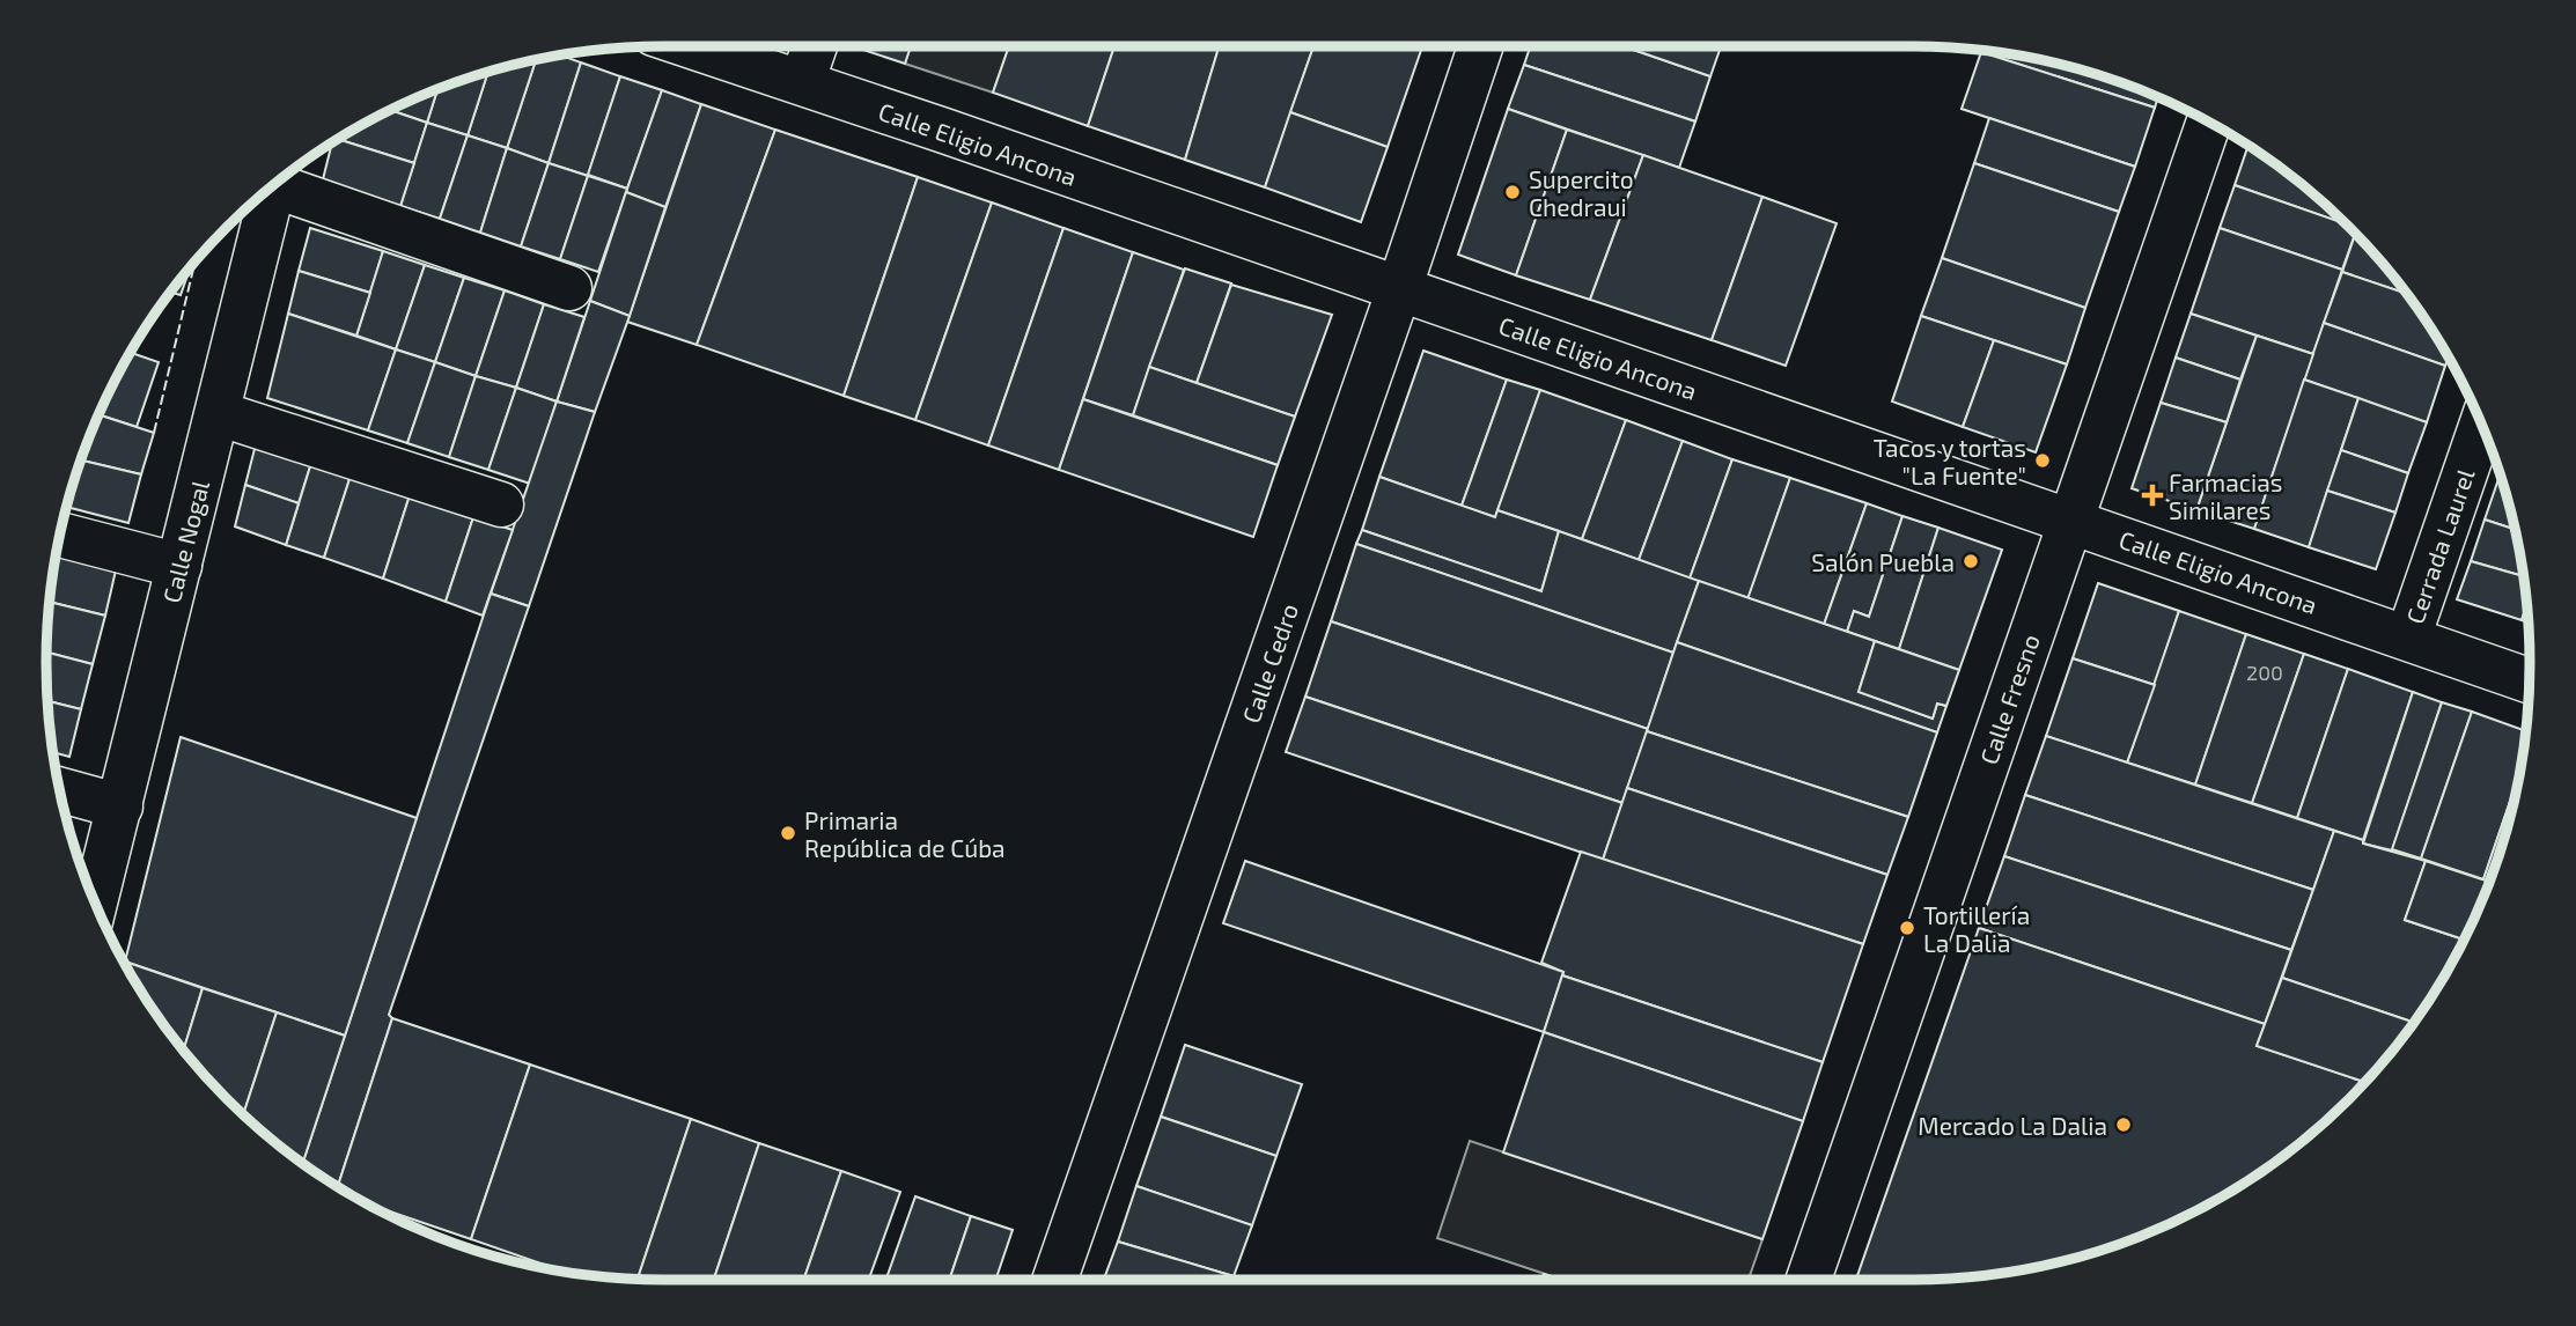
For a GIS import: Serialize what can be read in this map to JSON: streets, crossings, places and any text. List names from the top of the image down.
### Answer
{
  "streets": {
    "street": [
      "Calle Eligio Ancona",
      "Calle Nogal",
      "Cerrada Laurel",
      "Calle Cedro",
      "Calle Fresno"
    ]
  },
  "crossings": [
    ["Calle Eligio Ancona", "Cerrada Laurel"],
    ["Calle Eligio Ancona", "Calle Cedro"],
    ["Calle Eligio Ancona", "Calle Fresno"]
  ],
  "places": {
    "other": [
      "Supercito Chedraui",
      "Tacos y tortas \"La Fuente\"",
      "Salón Puebla",
      "Primaria República de Cúba",
      "Tortillería La Dalia",
      "Mercado La Dalia"
    ],
    "health": ["Farmacias Similares"]
  },
  "house_numbers": ["200"]
}
